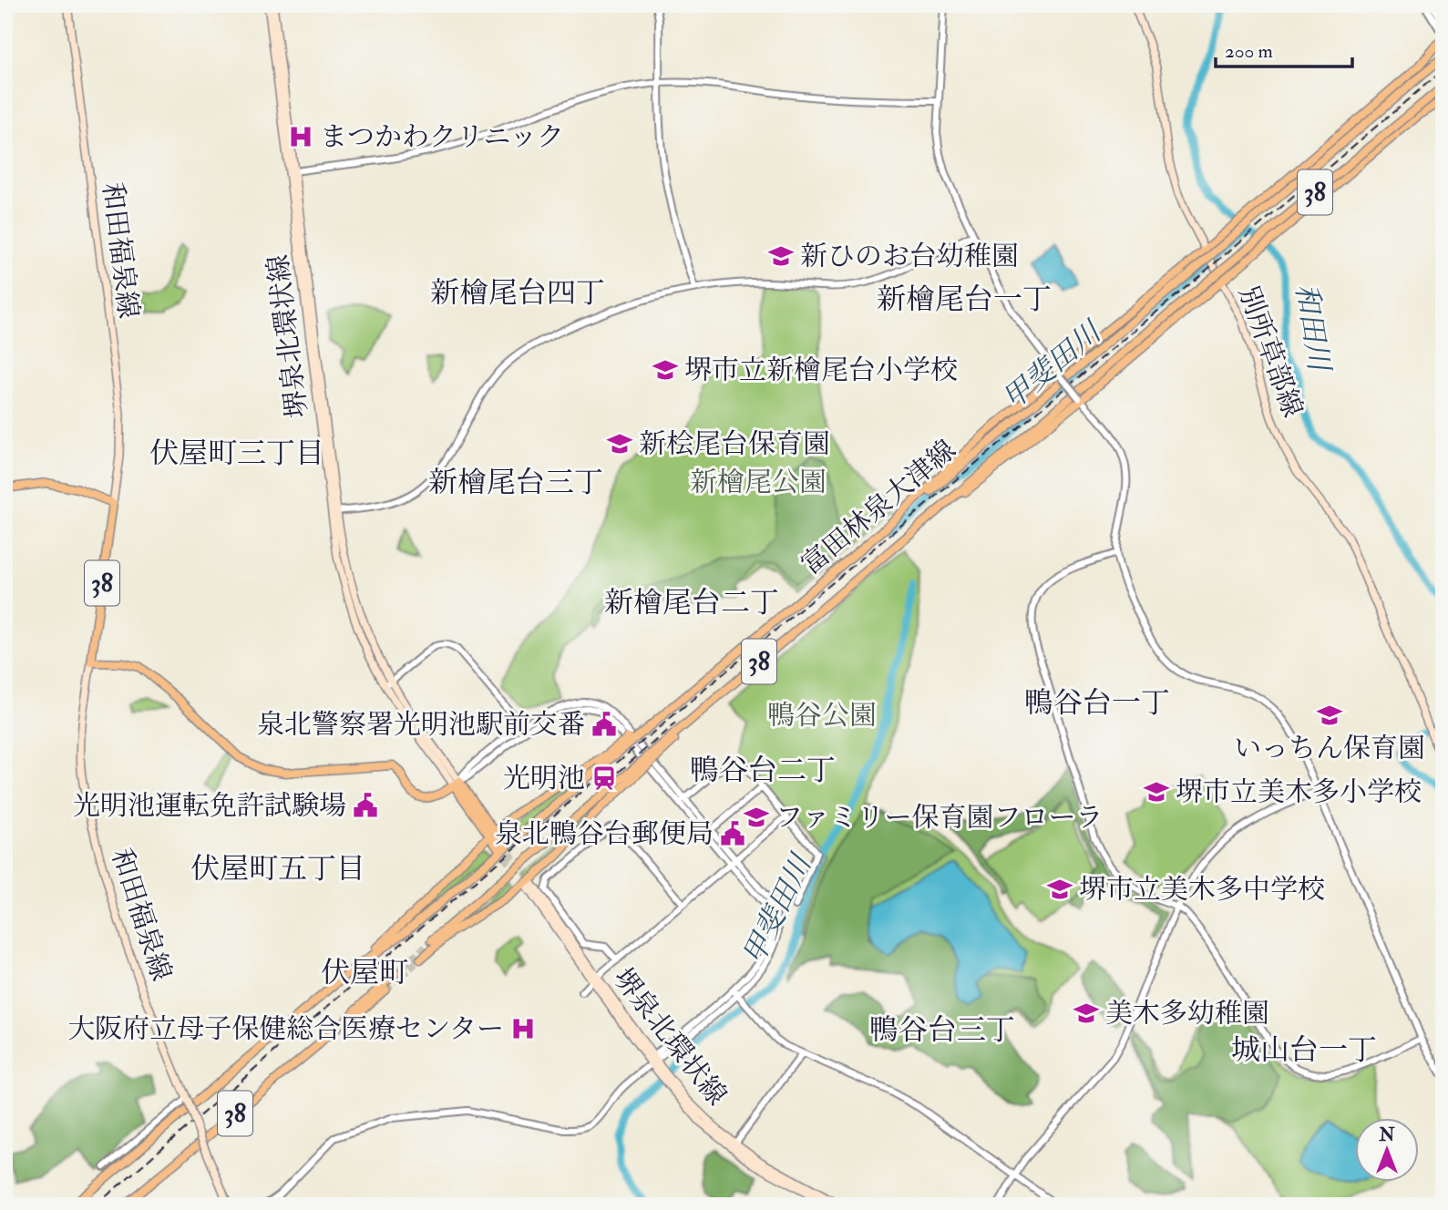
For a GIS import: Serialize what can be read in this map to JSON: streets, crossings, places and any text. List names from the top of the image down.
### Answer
{
  "streets": {
    "main road": [
      "38",
      "和田福泉線",
      "堺泉北環状線",
      "別所草部線",
      "富田林泉大津線"
    ]
  },
  "crossings": [
    ["38", "和田福泉線"]
  ],
  "districts": [
    "新檜尾台四丁",
    "新檜尾台一丁",
    "伏屋町三丁目",
    "新檜尾台三丁",
    "新檜尾台二丁",
    "鴨谷台一丁",
    "鴨谷台二丁",
    "伏屋町五丁目",
    "伏屋町",
    "鴨谷台三丁",
    "城山台一丁"
  ],
  "water": ["和田川", "甲斐田川"],
  "parks": ["新檜尾公園", "鴨谷公園"],
  "places": {
    "hospital": ["まつかわクリニック", "大阪府立母子保健総合医療センター"],
    "school or university": [
      "新ひのお台幼稚園",
      "堺市立新檜尾台小学校",
      "新桧尾台保育園",
      "いっちん保育園",
      "堺市立美木多小学校",
      "ファミリー保育園フローラ",
      "堺市立美木多中学校",
      "美木多幼稚園"
    ],
    "public building": ["泉北警察署光明池駅前交番", "光明池運転免許試験場", "泉北鴨谷台郵便局"],
    "station": ["光明池"]
  },
  "scale_bar": "200 m",
  "north": "top"
}
